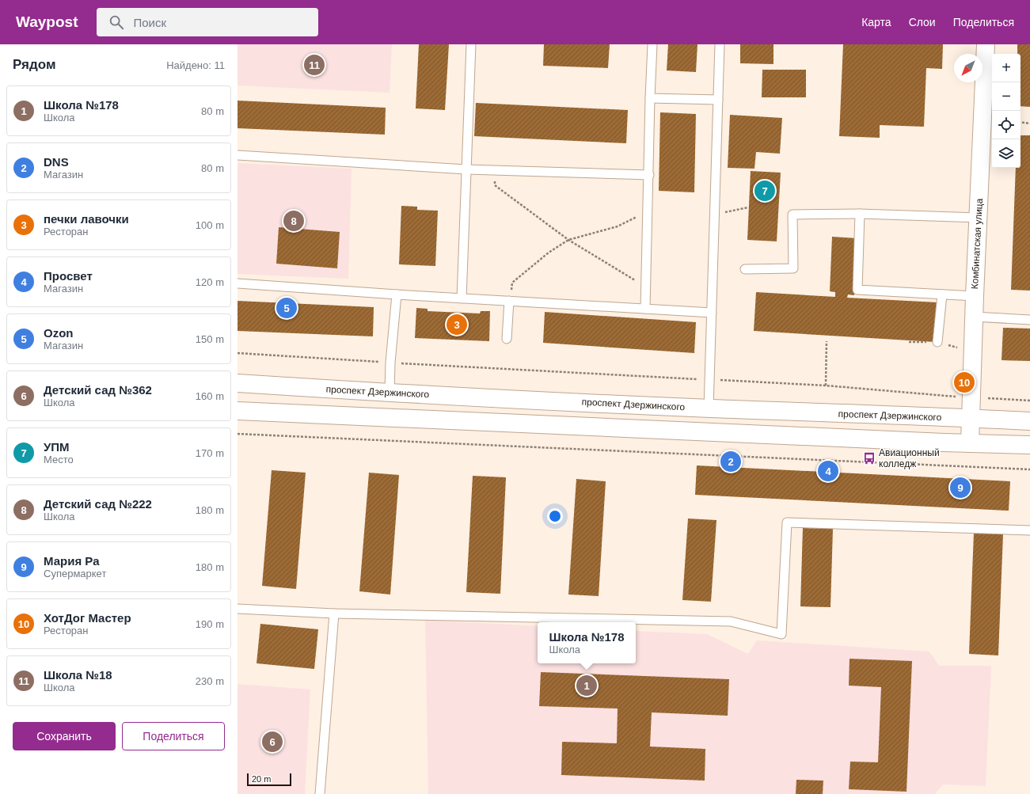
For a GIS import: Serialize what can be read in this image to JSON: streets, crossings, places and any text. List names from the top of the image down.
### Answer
{
  "streets": {
    "main road": ["Комбинатская улица", "проспект Дзержинского"]
  },
  "crossings": [
    ["Комбинатская улица", "проспект Дзержинского"]
  ],
  "places": {
    "bus stop": ["Авиационный колледж"]
  },
  "scale_bar": "20 m",
  "north": "bottom left",
  "page": {
    "header": "Waypost",
    "search": "Поиск",
    "nav": ["Карта", "Слои", "Поделиться"],
    "heading": ["Рядом", "Найдено: 11"],
    "pins": [
      "11",
      "7",
      "8",
      "5",
      "3",
      "10",
      "2",
      "4",
      "9",
      "1",
      "6"
    ],
    "map_buttons": ["+", "−"],
    "list": [
      {
        "mark": "1",
        "name": "Школа №178",
        "note": "Школа",
        "value": "80 m"
      },
      {
        "mark": "2",
        "name": "DNS",
        "note": "Магазин",
        "value": "80 m"
      },
      {
        "mark": "3",
        "name": "печки лавочки",
        "note": "Ресторан",
        "value": "100 m"
      },
      {
        "mark": "4",
        "name": "Просвет",
        "note": "Магазин",
        "value": "120 m"
      },
      {
        "mark": "5",
        "name": "Ozon",
        "note": "Магазин",
        "value": "150 m"
      },
      {
        "mark": "6",
        "name": "Детский сад №362",
        "note": "Школа",
        "value": "160 m"
      },
      {
        "mark": "7",
        "name": "УПМ",
        "note": "Место",
        "value": "170 m"
      },
      {
        "mark": "8",
        "name": "Детский сад №222",
        "note": "Школа",
        "value": "180 m"
      },
      {
        "mark": "9",
        "name": "Мария Ра",
        "note": "Супермаркет",
        "value": "180 m"
      },
      {
        "mark": "10",
        "name": "ХотДог Мастер",
        "note": "Ресторан",
        "value": "190 m"
      },
      {
        "mark": "11",
        "name": "Школа №18",
        "note": "Школа",
        "value": "230 m"
      }
    ],
    "popup": ["Школа №178", "Школа"],
    "buttons": ["Сохранить", "Поделиться"],
    "scale": "20 m"
  }
}
